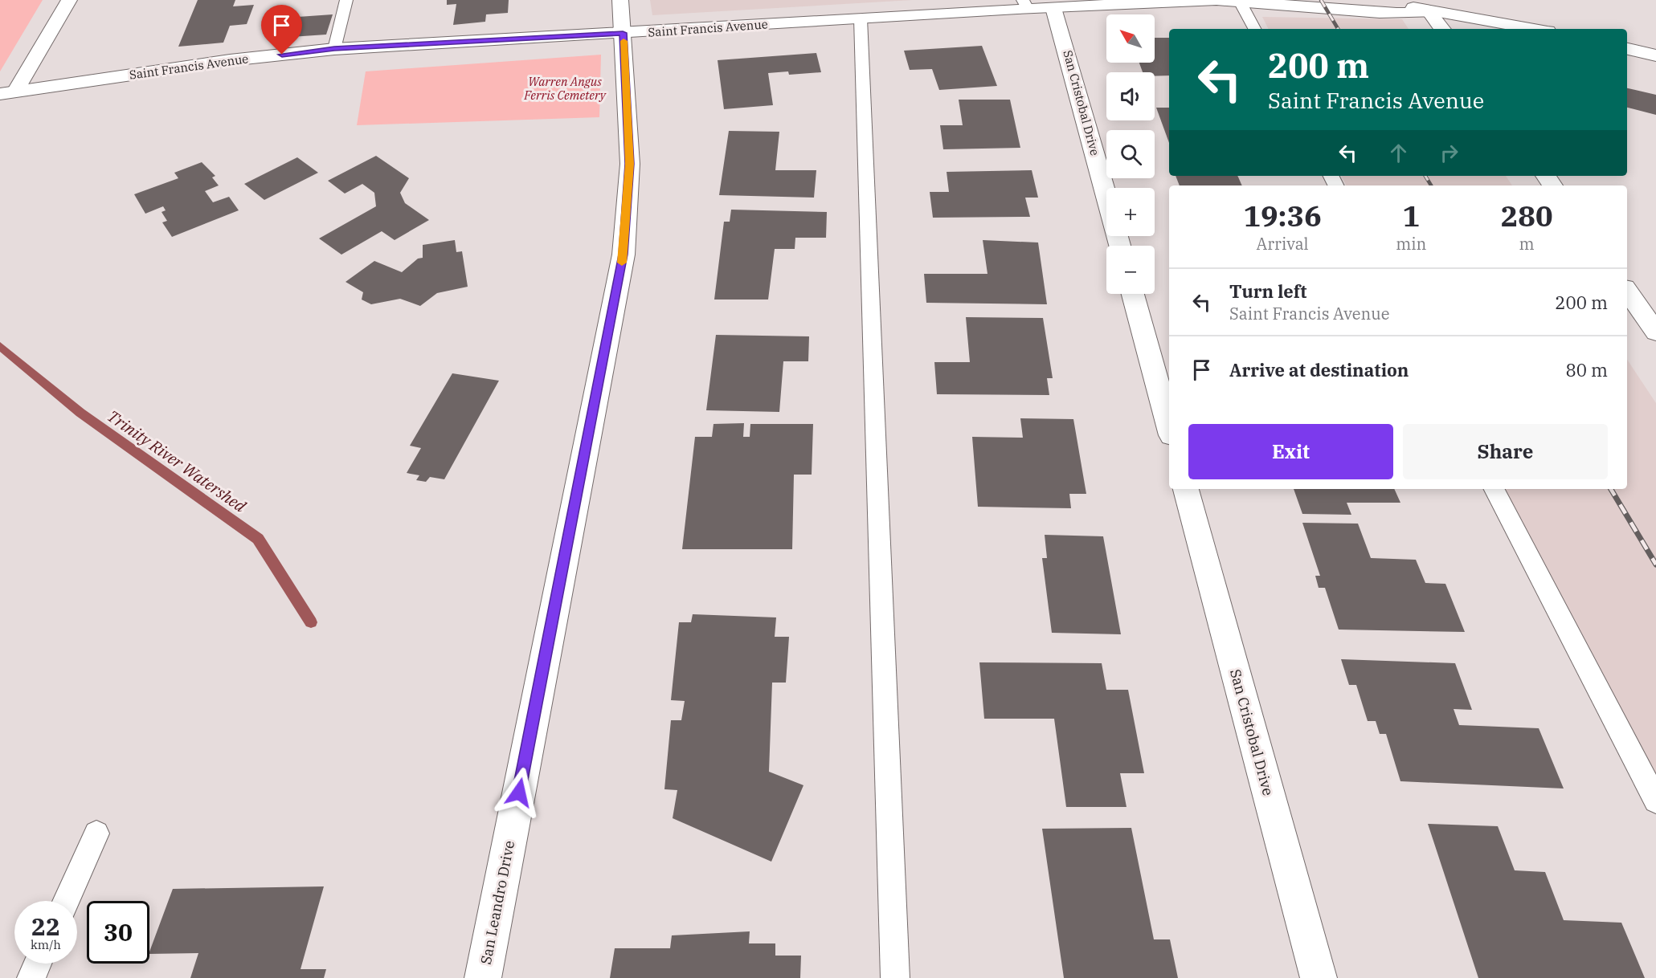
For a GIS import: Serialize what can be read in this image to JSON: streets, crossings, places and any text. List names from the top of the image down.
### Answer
{
  "streets": {
    "street": ["Saint Francis Avenue", "San Cristobal Drive", "San Leandro Drive"]
  },
  "crossings": [
    ["Saint Francis Avenue", "San Cristobal Drive"],
    ["Saint Francis Avenue", "San Leandro Drive"]
  ],
  "water": ["Trinity River Watershed"],
  "parks": ["Warren Angus Ferris Cemetery"],
  "north": "top left",
  "page": {
    "map_buttons": ["+", "−"],
    "turn": ["200 m", "Saint Francis Avenue"],
    "eta": [
      "19:36",
      "Arrival",
      "1",
      "min",
      "280",
      "m"
    ],
    "list": [
      {
        "name": "Turn left",
        "note": "Saint Francis Avenue",
        "value": "200 m"
      },
      {
        "name": "Arrive at destination",
        "value": "80 m"
      }
    ],
    "buttons": ["Exit", "Share"],
    "speed": "22 km/h",
    "limit": "30"
  }
}
